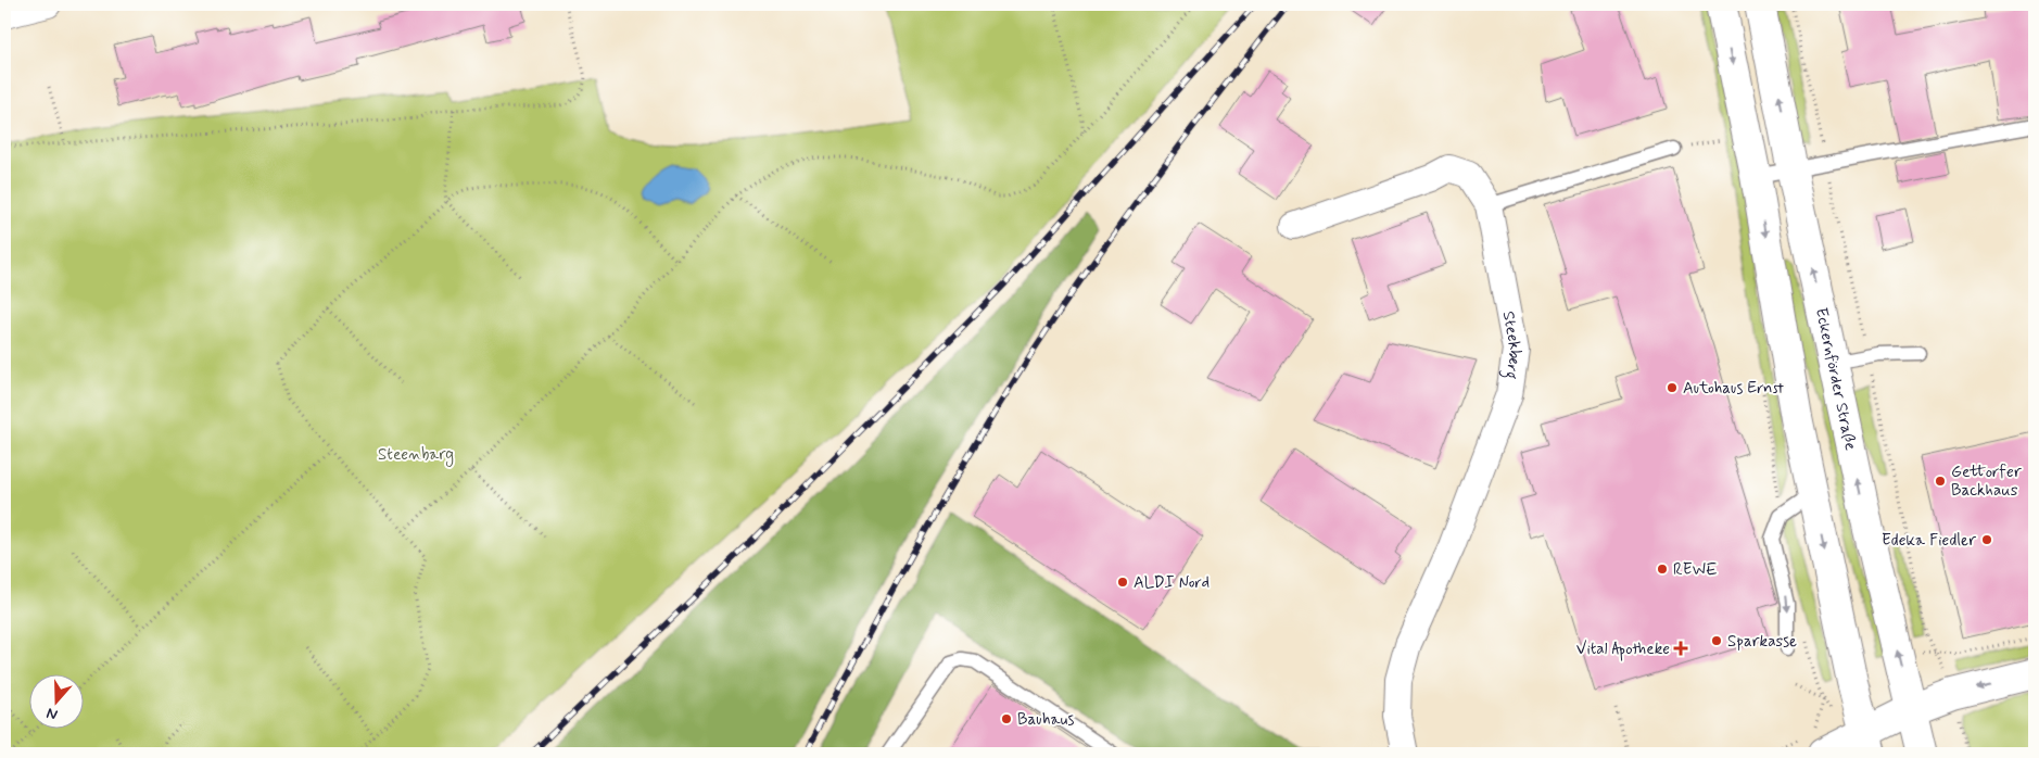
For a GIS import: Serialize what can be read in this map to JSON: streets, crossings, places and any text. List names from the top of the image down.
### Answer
{
  "streets": {
    "main road": ["Eckernförder Straße"],
    "street": ["Steekberg"]
  },
  "parks": ["Steenbarg"],
  "places": {
    "other": [
      "Autohaus Ernst",
      "Gettorfer Backhaus",
      "Edeka Fiedler",
      "REWE",
      "ALDI Nord",
      "Sparkasse",
      "Bauhaus"
    ],
    "health": ["Vital Apotheke"]
  },
  "north": "bottom"
}
